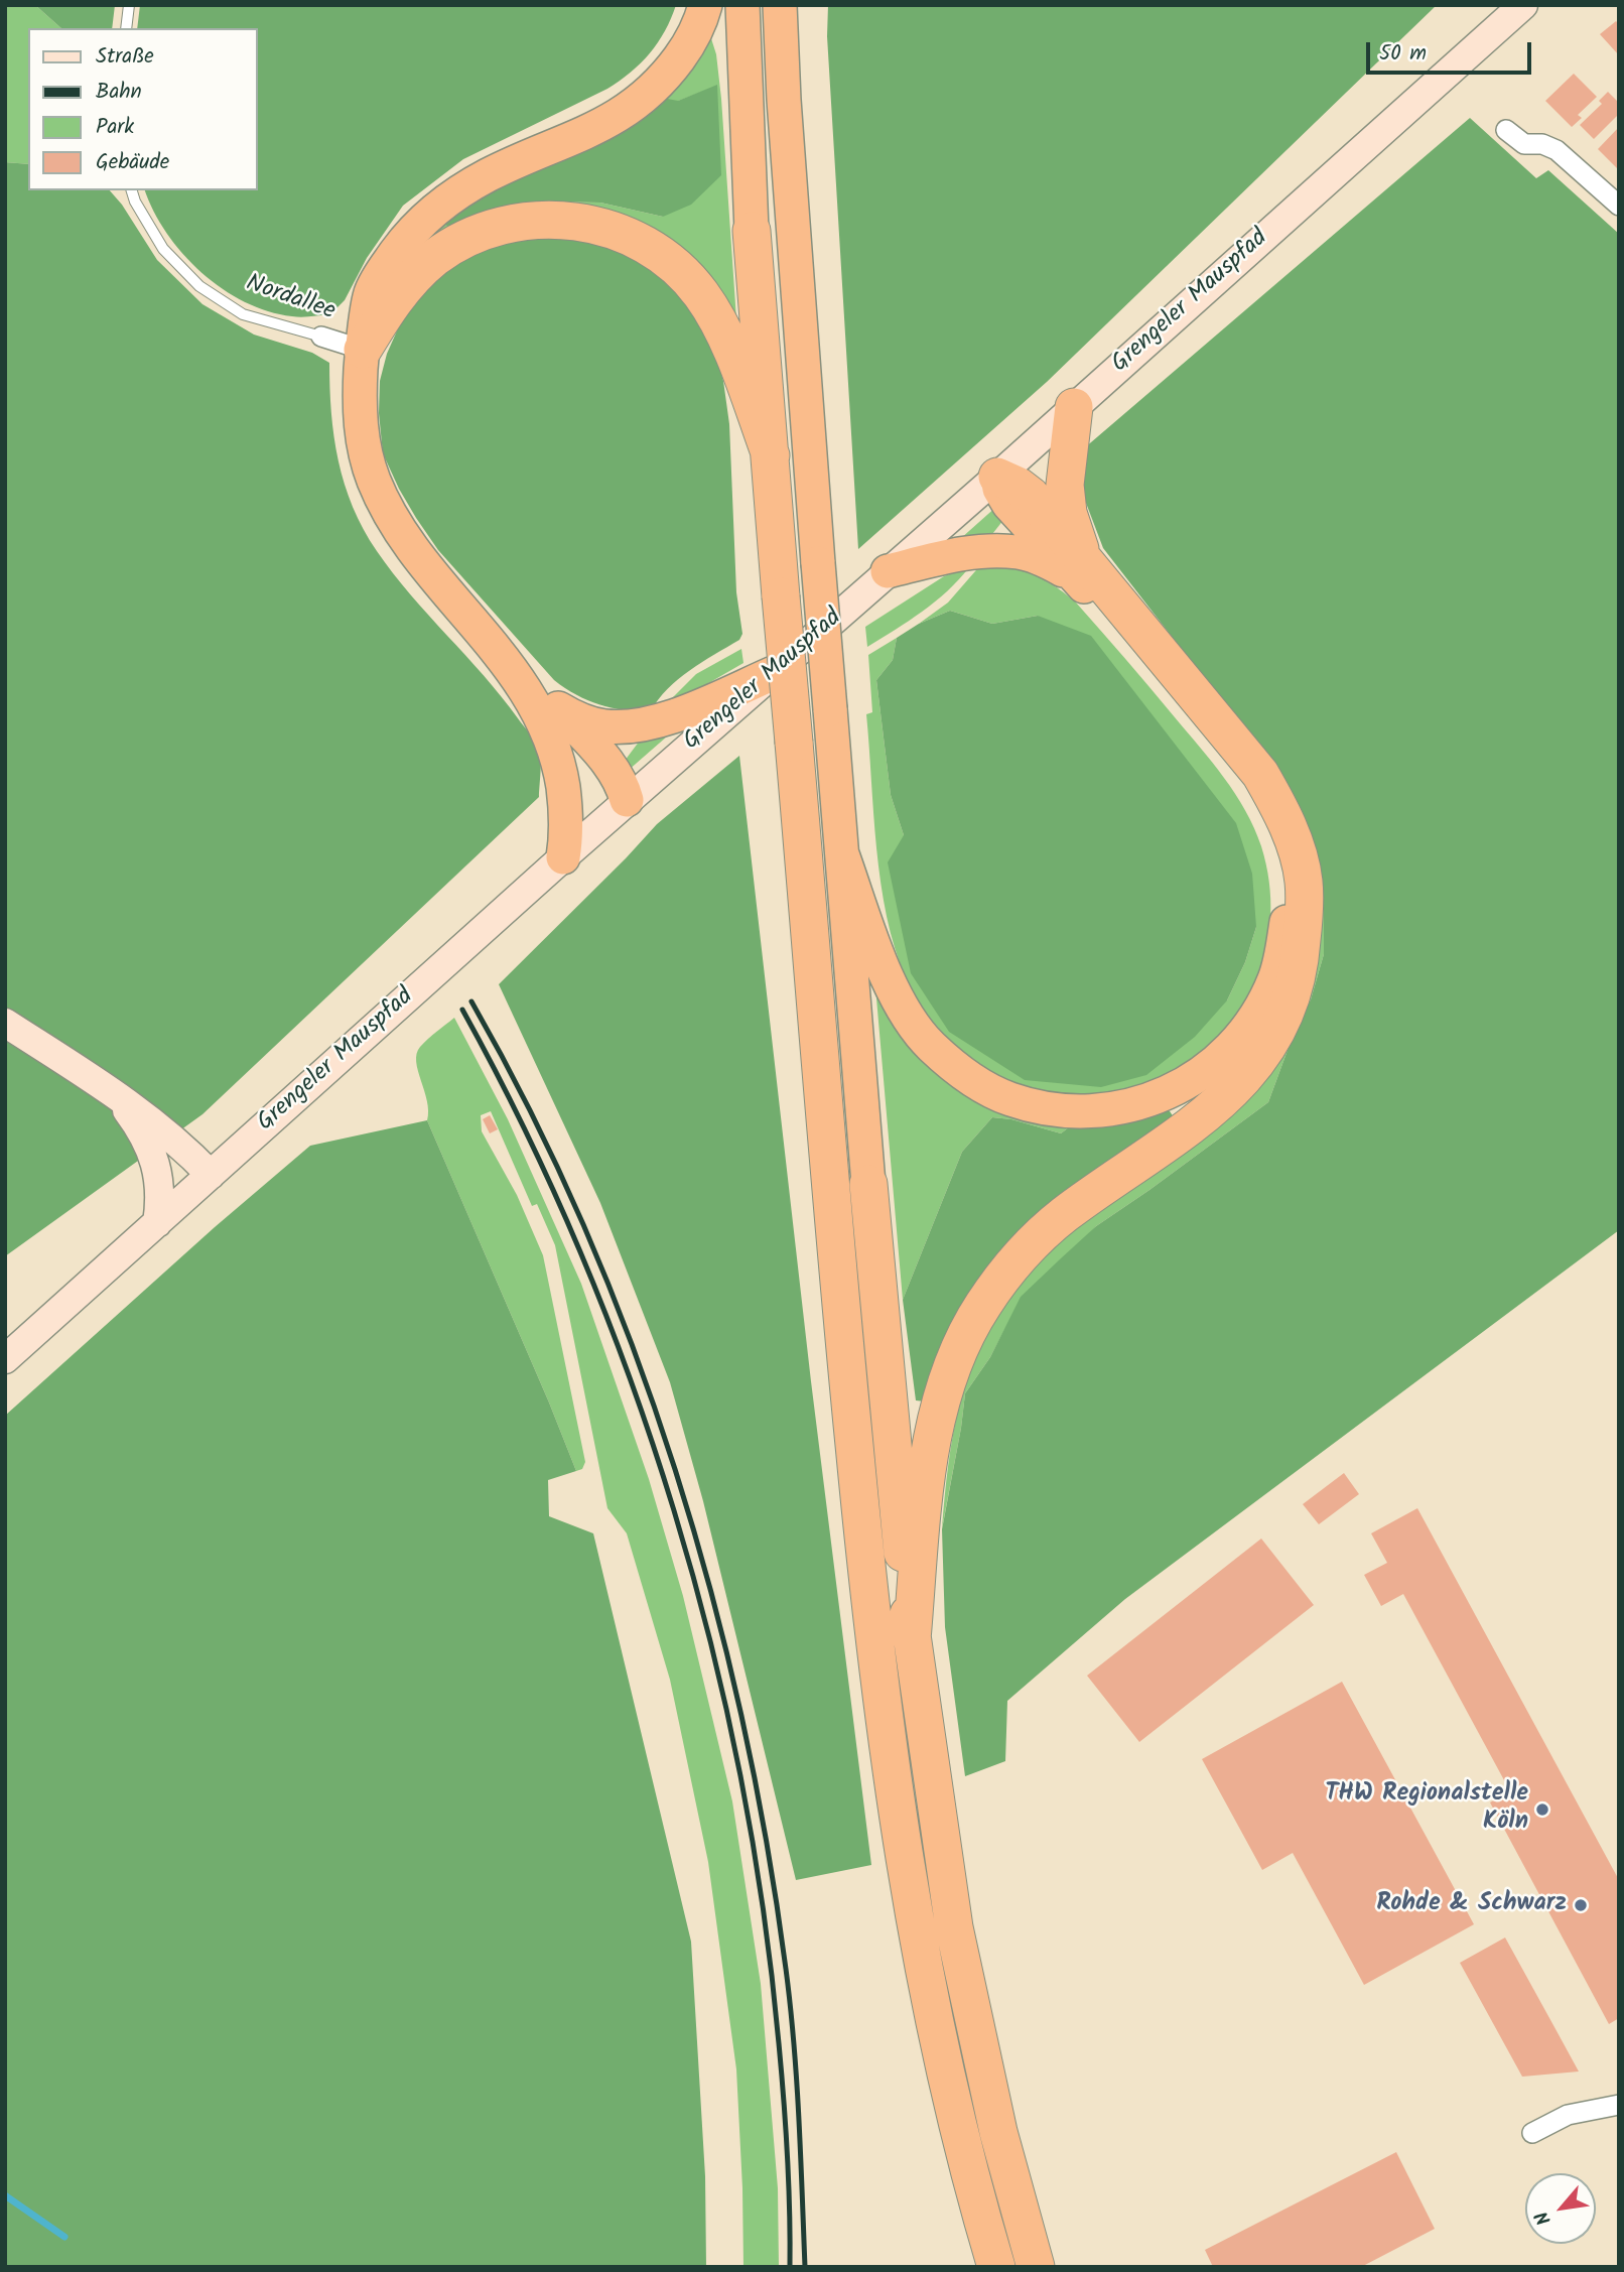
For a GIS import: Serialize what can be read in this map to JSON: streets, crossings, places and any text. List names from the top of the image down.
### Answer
{
  "streets": {
    "main road": ["Grengeler Mauspfad"],
    "street": ["Nordallee"]
  },
  "places": ["THW Regionalstelle Köln", "Rohde & Schwarz"],
  "legend": [
    "Straße",
    "Bahn",
    "Park",
    "Gebäude"
  ],
  "scale_bar": "50 m",
  "north": "bottom left"
}
